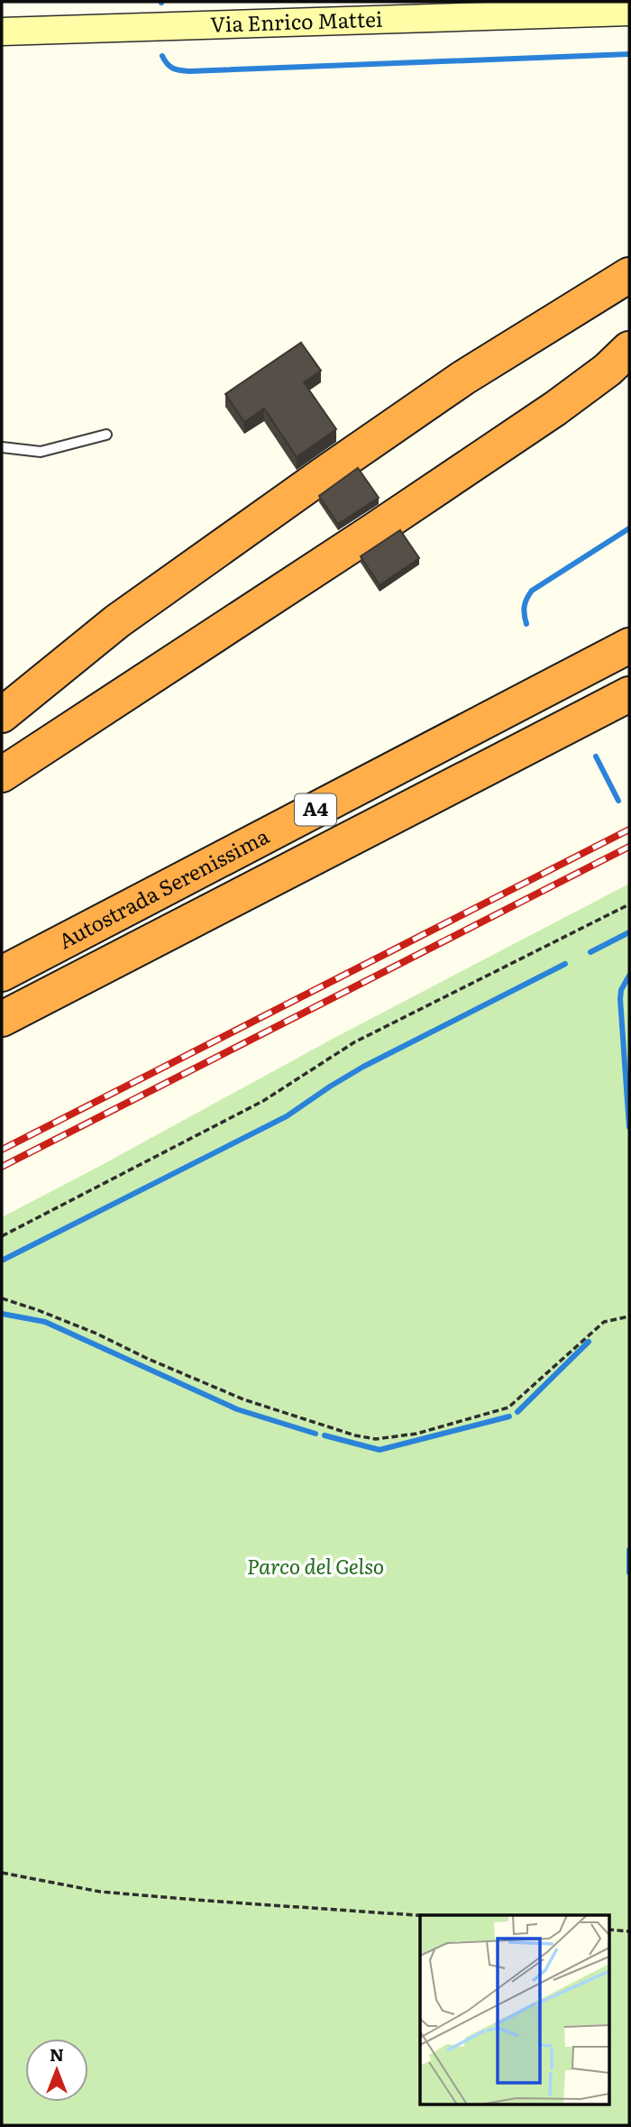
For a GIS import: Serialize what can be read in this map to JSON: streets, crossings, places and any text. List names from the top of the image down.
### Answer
{
  "streets": {
    "highway": ["A4", "Autostrada Serenissima"],
    "street": ["Via Enrico Mattei"]
  },
  "parks": ["Parco del Gelso"],
  "north": "top"
}
